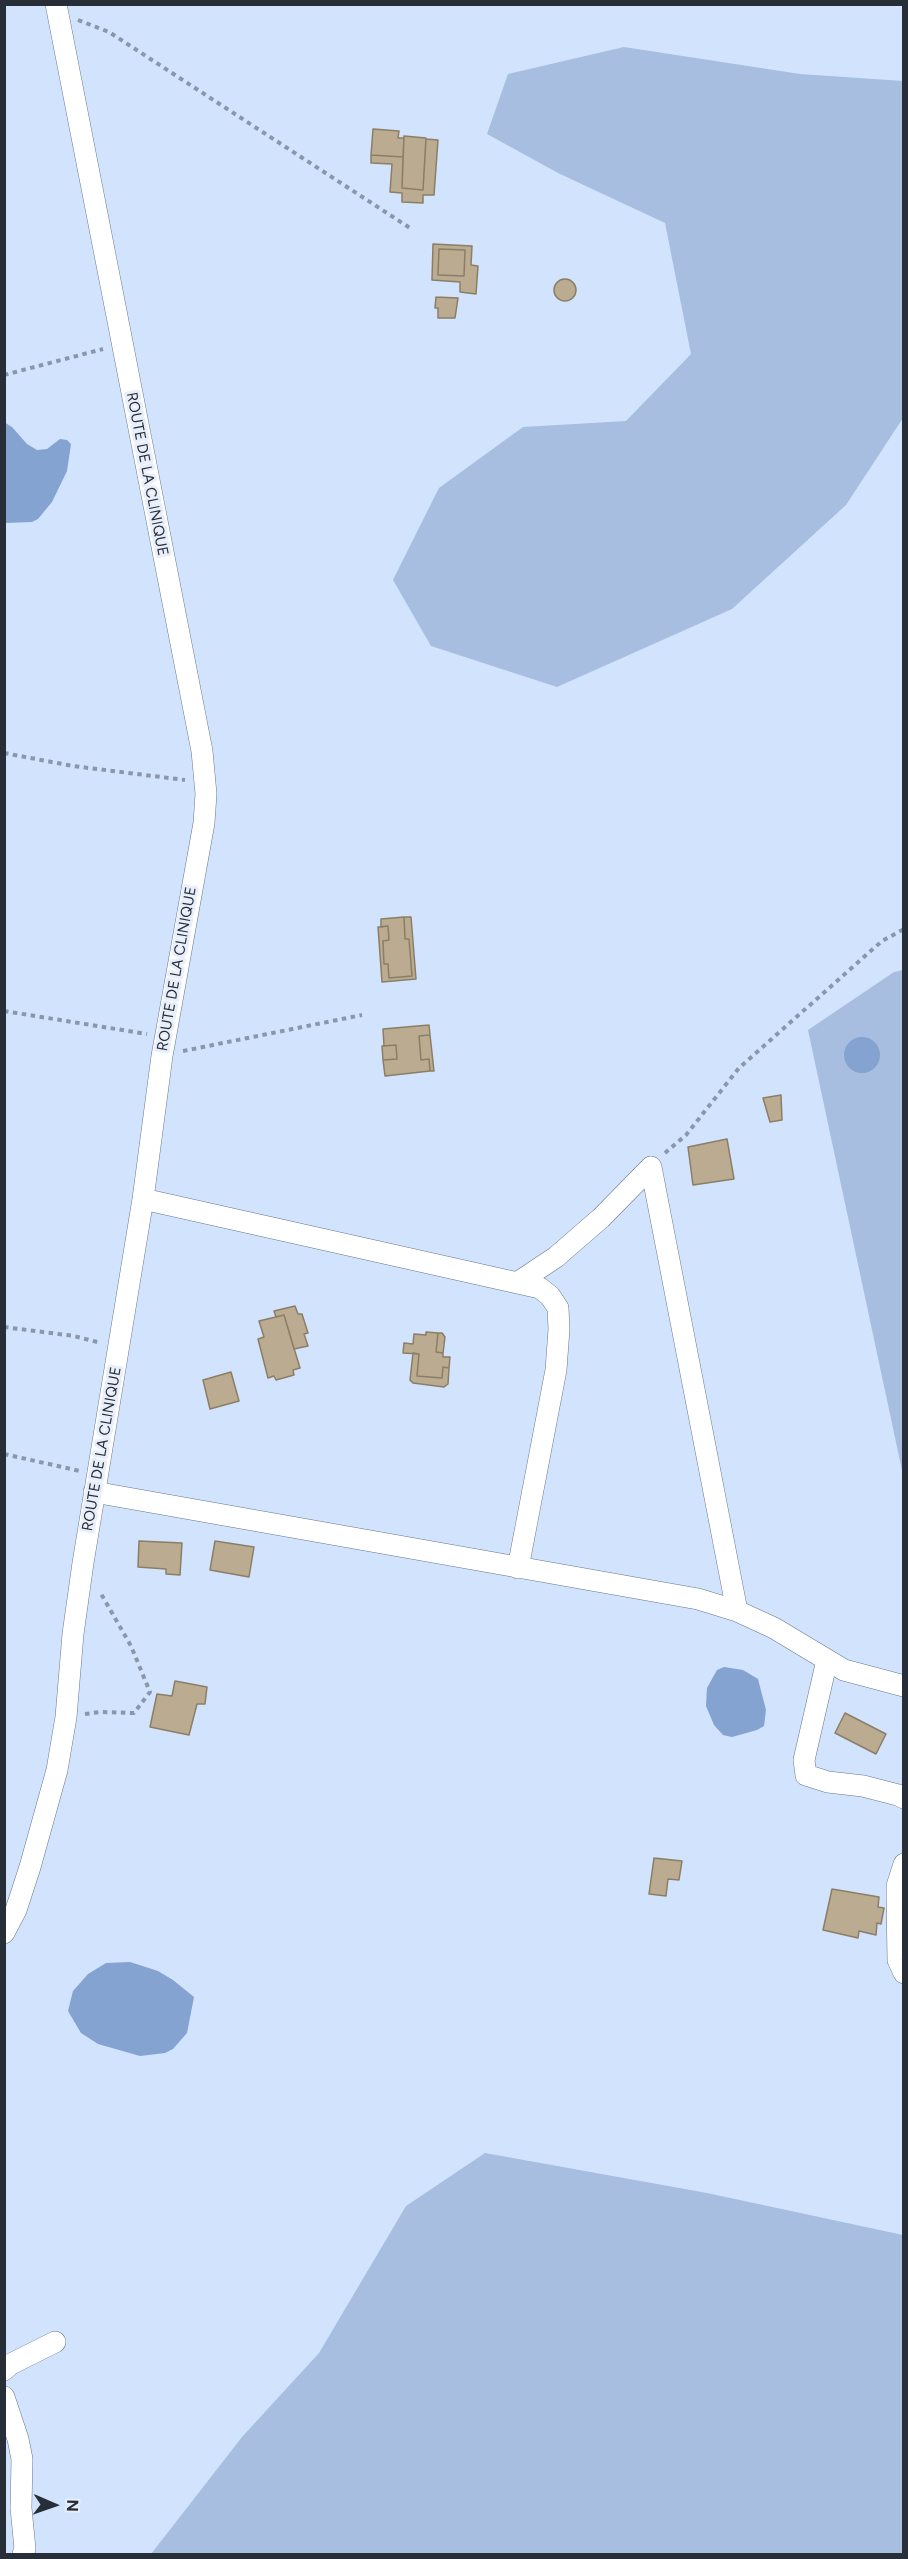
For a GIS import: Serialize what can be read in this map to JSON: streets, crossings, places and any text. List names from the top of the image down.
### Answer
{
  "streets": {
    "street": ["ROUTE DE LA CLINIQUE"]
  },
  "north": "right"
}
